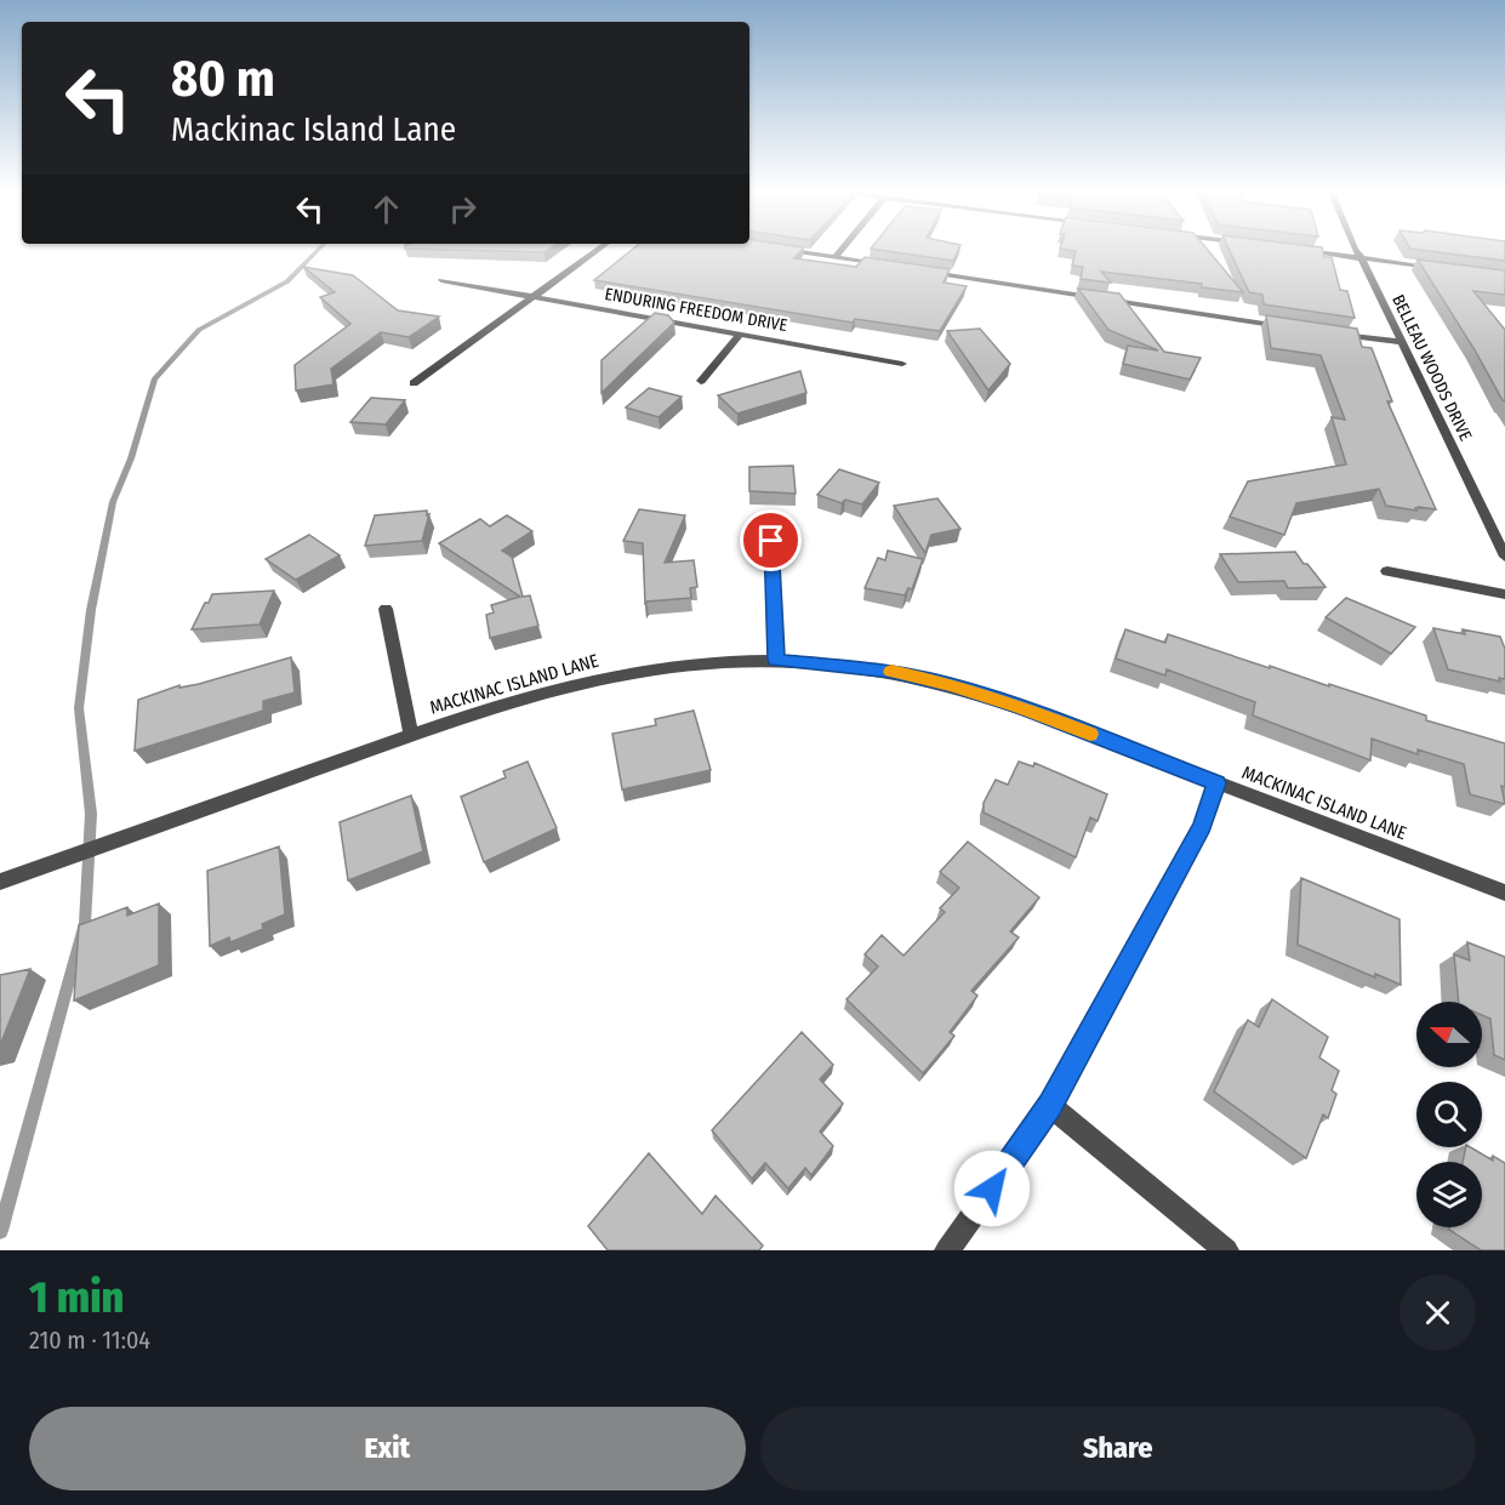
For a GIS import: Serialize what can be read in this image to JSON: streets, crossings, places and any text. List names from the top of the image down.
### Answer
{
  "streets": {
    "street": ["ENDURING FREEDOM DRIVE", "BELLEAU WOODS DRIVE", "MACKINAC ISLAND LANE"]
  },
  "north": "left",
  "page": {
    "turn": ["80 m", "Mackinac Island Lane"],
    "heading": ["1 min", "210 m · 11:04"],
    "buttons": ["Exit", "Share"]
  }
}
